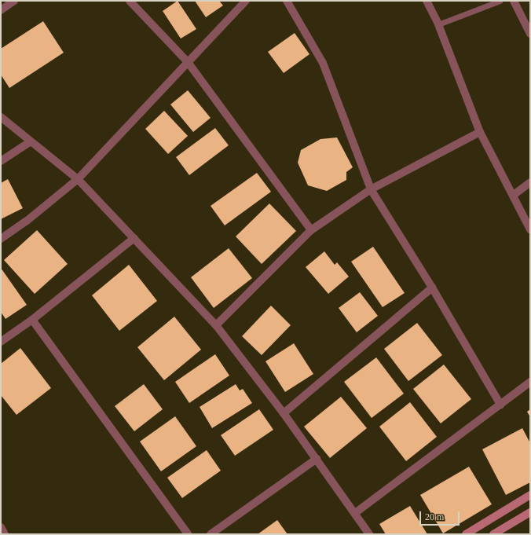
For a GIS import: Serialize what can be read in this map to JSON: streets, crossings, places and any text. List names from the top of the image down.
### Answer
{
  "scale_bar": "20 m"
}
